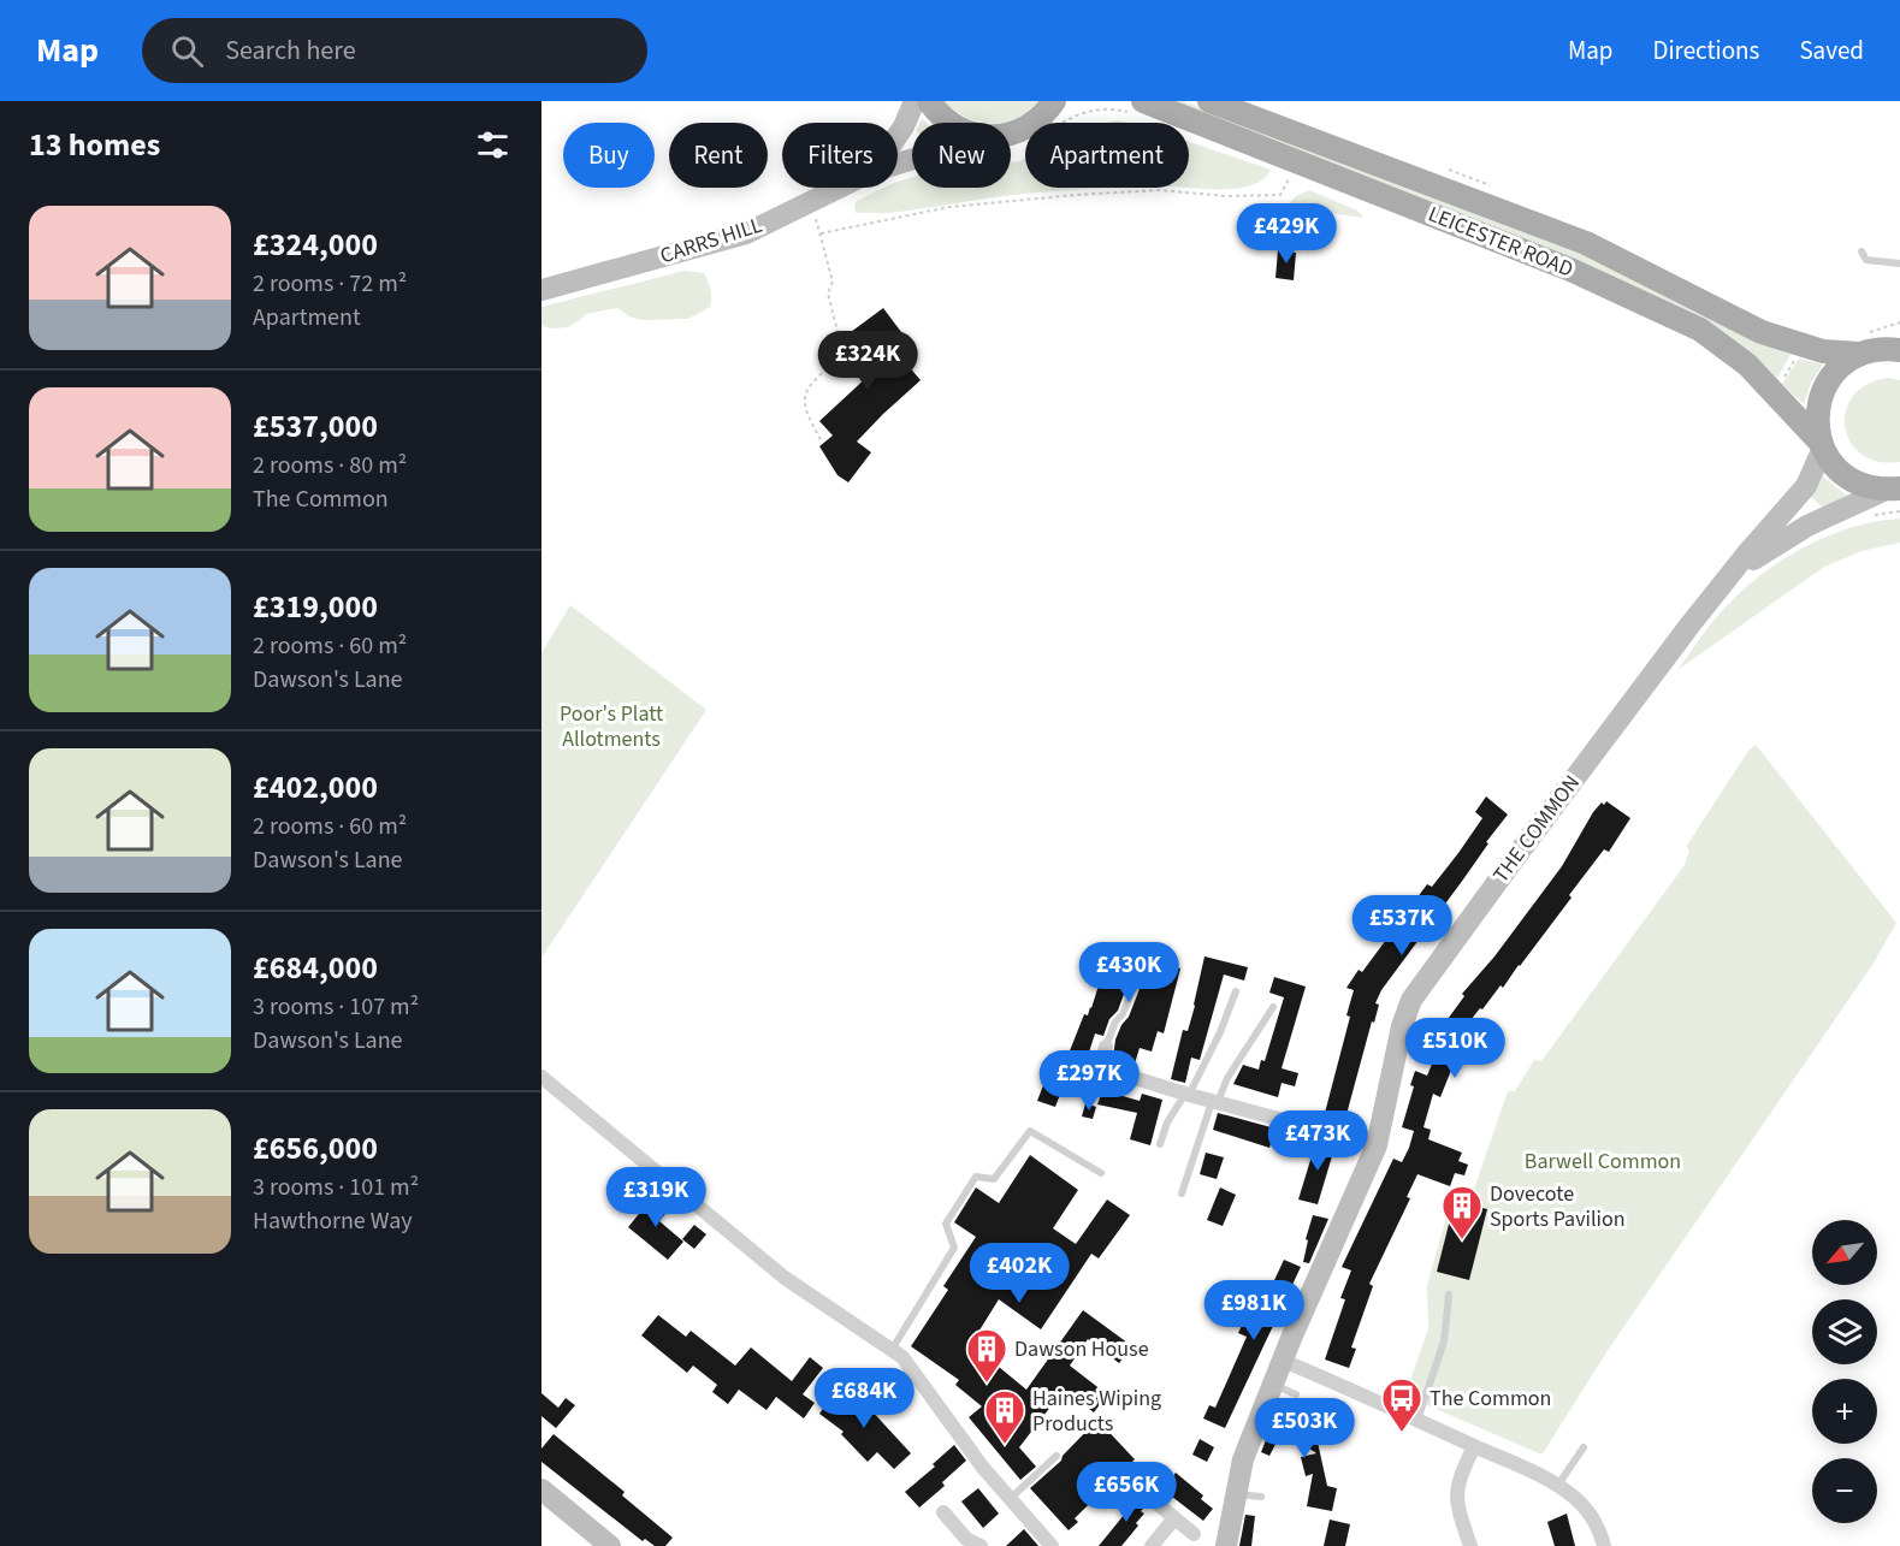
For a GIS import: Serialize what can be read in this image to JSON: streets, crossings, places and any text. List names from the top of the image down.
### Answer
{
  "streets": {
    "main road": ["LEICESTER ROAD"],
    "street": ["CARRS HILL", "THE COMMON"]
  },
  "crossings": [
    ["LEICESTER ROAD", "THE COMMON"]
  ],
  "parks": ["Poor's Platt Allotments", "Barwell Common"],
  "places": {
    "building": ["Dovecote Sports Pavilion", "Dawson House", "Haines Wiping Products"],
    "bus stop": ["The Common"]
  },
  "north": "bottom left",
  "page": {
    "header": "Map",
    "search": "Search here",
    "nav": ["Map", "Directions", "Saved"],
    "heading": "13 homes",
    "chip": [
      "Buy",
      "Rent",
      "Filters",
      "New",
      "Apartment"
    ],
    "list": [
      {
        "name": "£324,000",
        "note": "2 rooms · 72 m² · Apartment"
      },
      {
        "name": "£537,000",
        "note": "2 rooms · 80 m² · The Common"
      },
      {
        "name": "£319,000",
        "note": "2 rooms · 60 m² · Dawson's Lane"
      },
      {
        "name": "£402,000",
        "note": "2 rooms · 60 m² · Dawson's Lane"
      },
      {
        "name": "£684,000",
        "note": "3 rooms · 107 m² · Dawson's Lane"
      },
      {
        "name": "£656,000",
        "note": "3 rooms · 101 m² · Hawthorne Way"
      }
    ],
    "price": [
      "£429K",
      "£324K",
      "£537K",
      "£430K",
      "£510K",
      "£297K",
      "£473K",
      "£319K",
      "£402K",
      "£981K",
      "£684K",
      "£503K",
      "£656K"
    ],
    "map_buttons": ["+", "−"]
  }
}
